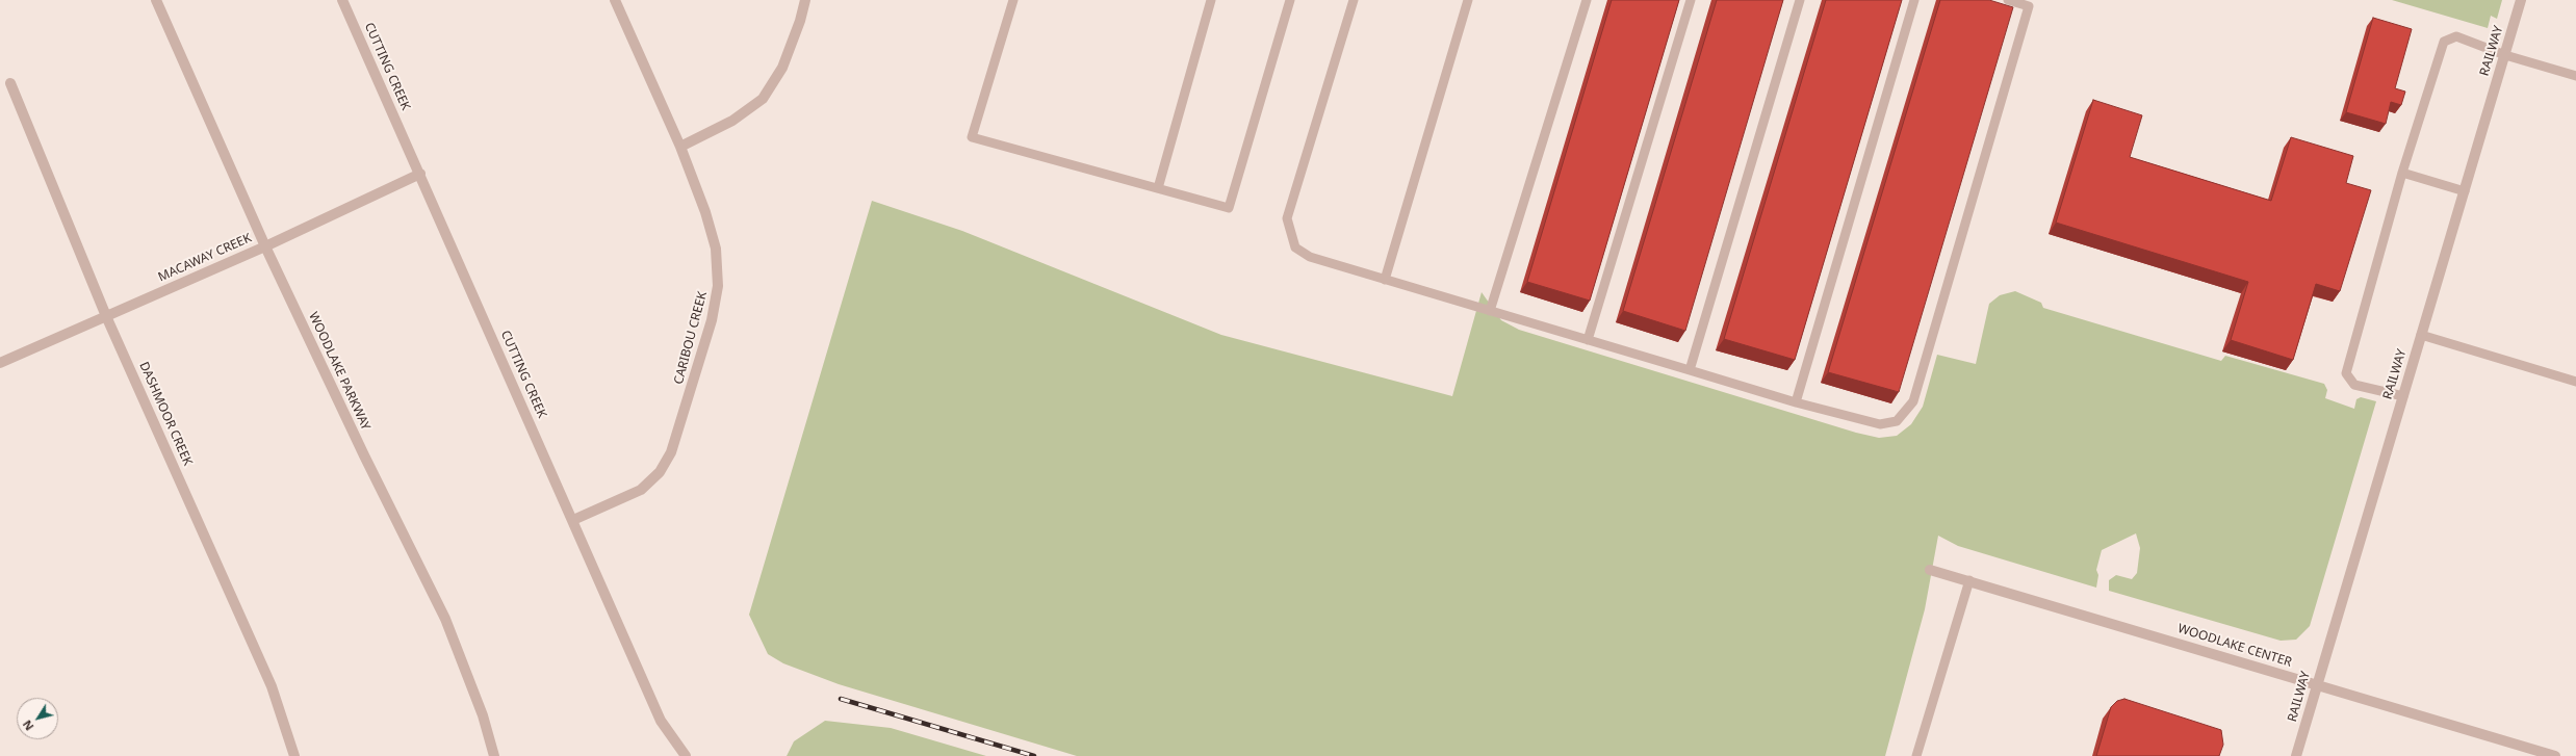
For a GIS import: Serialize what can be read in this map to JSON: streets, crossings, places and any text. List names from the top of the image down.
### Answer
{
  "streets": {
    "street": [
      "RAILWAY",
      "CUTTING CREEK",
      "MACAWAY CREEK",
      "CARIBOU CREEK",
      "WOODLAKE PARKWAY",
      "DASHMOOR CREEK",
      "WOODLAKE CENTER"
    ]
  },
  "crossings": [
    ["RAILWAY", "WOODLAKE CENTER"],
    ["CUTTING CREEK", "MACAWAY CREEK"],
    ["CUTTING CREEK", "CARIBOU CREEK"],
    ["MACAWAY CREEK", "WOODLAKE PARKWAY"],
    ["MACAWAY CREEK", "DASHMOOR CREEK"]
  ],
  "north": "bottom left"
}
